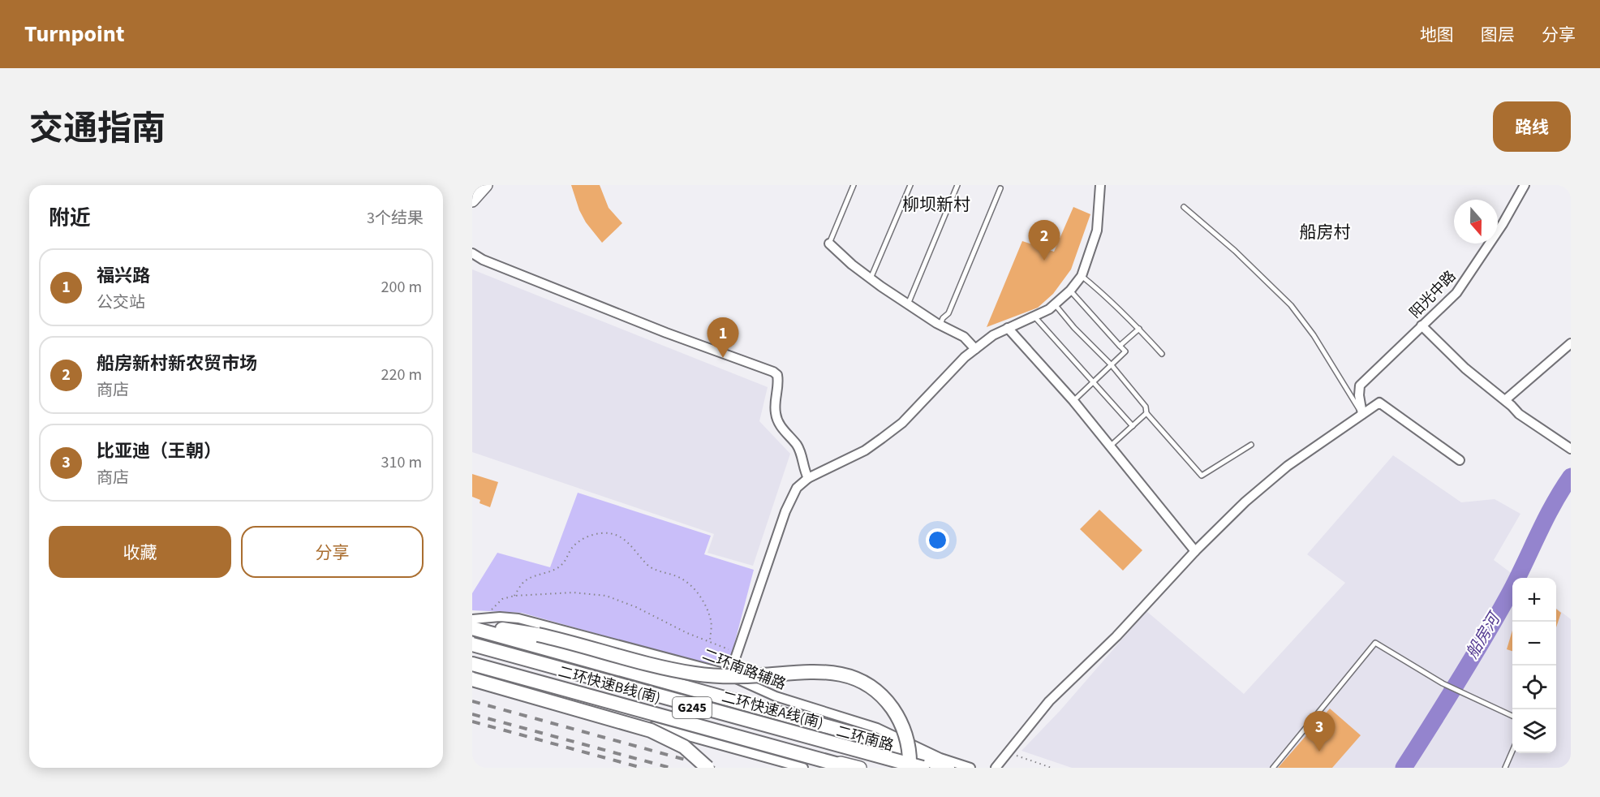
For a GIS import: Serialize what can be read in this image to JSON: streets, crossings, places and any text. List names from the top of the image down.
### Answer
{
  "streets": {
    "highway": ["二环快速B线(南)", "二环快速A线(南)"],
    "main road": ["G245", "二环南路"],
    "street": ["阳光中路", "二环南路辅路"]
  },
  "crossings": [
    ["二环快速B线(南)", "二环南路"],
    ["二环快速A线(南)", "二环南路"]
  ],
  "districts": ["柳坝新村", "船房村"],
  "water": ["船房河"],
  "north": "bottom",
  "page": {
    "header": "Turnpoint",
    "nav": ["地图", "图层", "分享"],
    "title": "交通指南",
    "buttons": [
      "路线",
      ["收藏", "分享"]
    ],
    "heading": ["附近", "3个结果"],
    "pins": ["2", "1", "3"],
    "list": [
      {
        "mark": "1",
        "name": "福兴路",
        "note": "公交站",
        "value": "200 m"
      },
      {
        "mark": "2",
        "name": "船房新村新农贸市场",
        "note": "商店",
        "value": "220 m"
      },
      {
        "mark": "3",
        "name": "比亚迪（王朝）",
        "note": "商店",
        "value": "310 m"
      }
    ],
    "map_buttons": ["+", "−"]
  }
}
